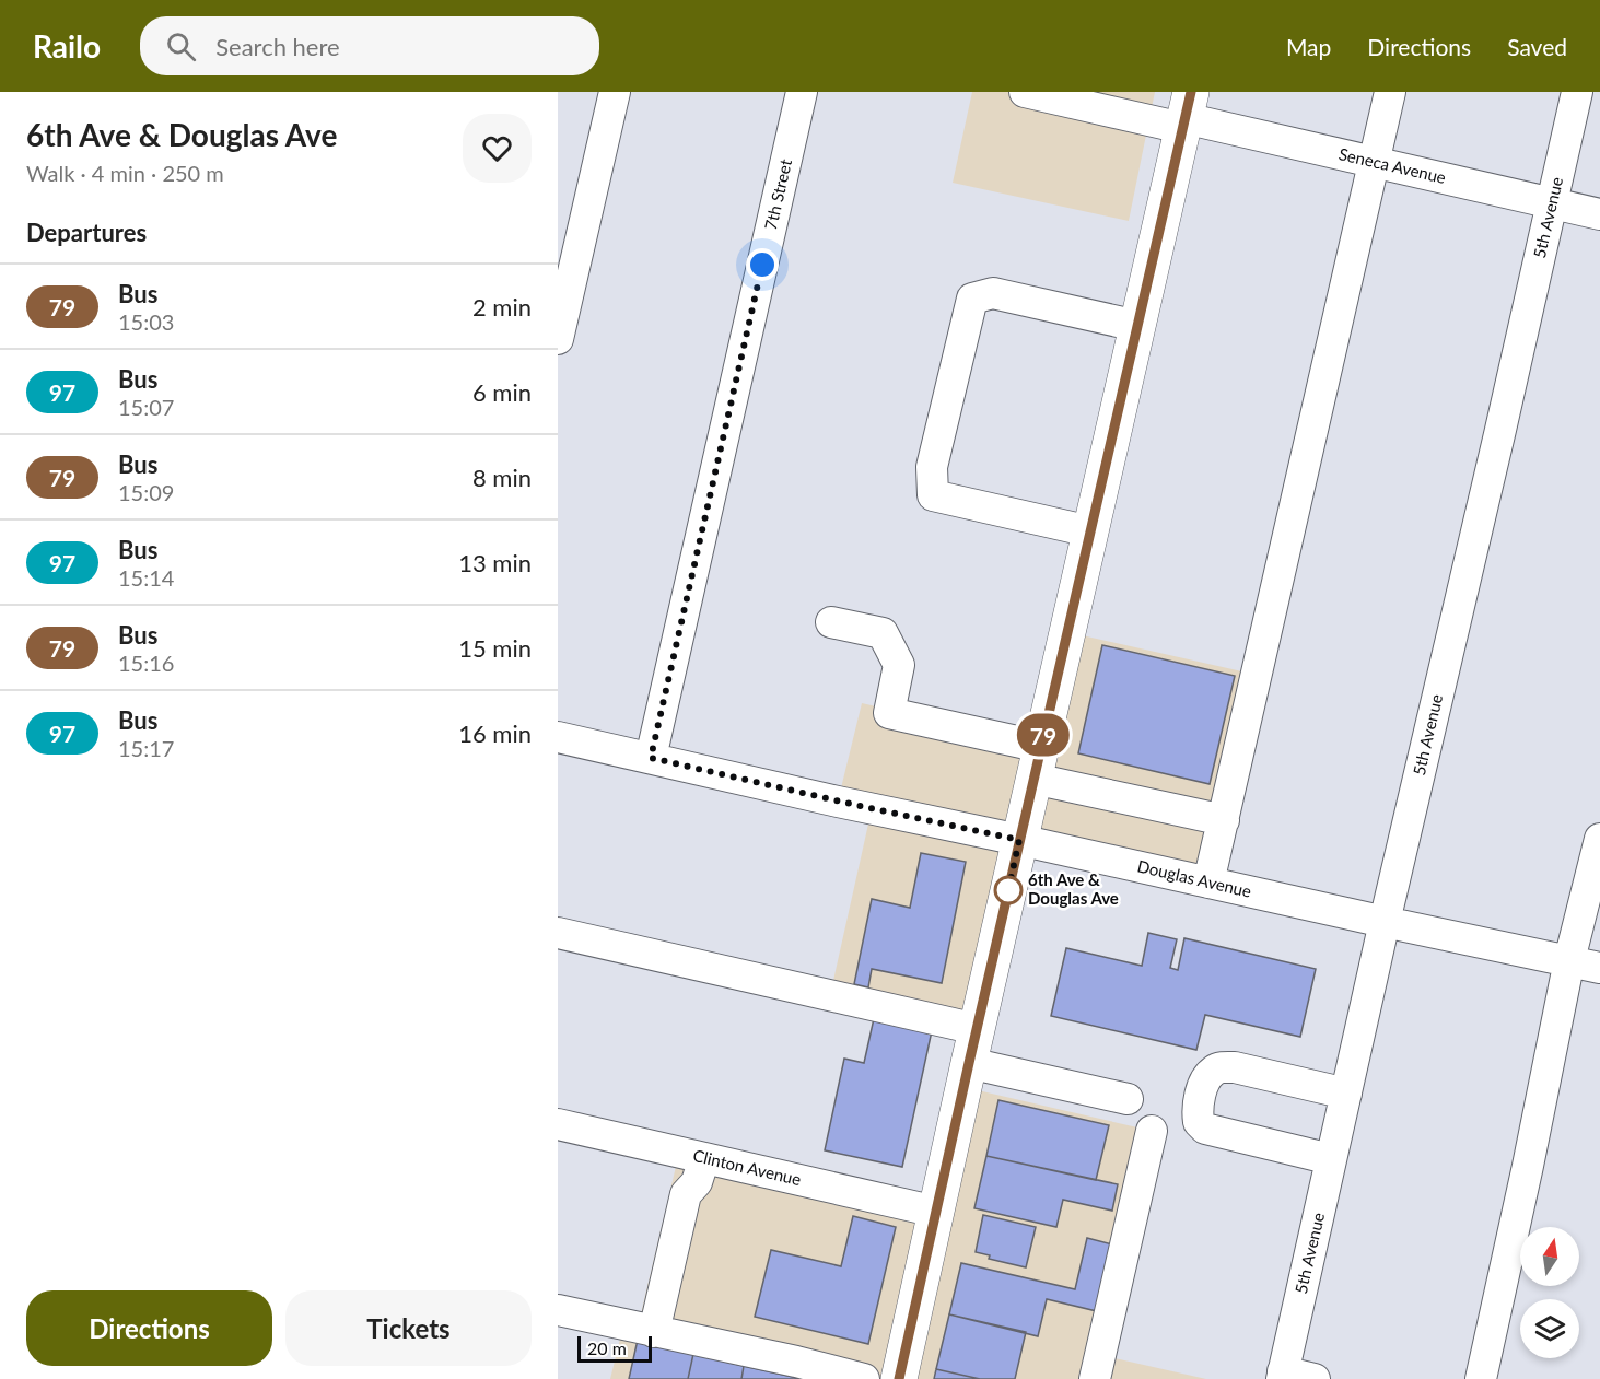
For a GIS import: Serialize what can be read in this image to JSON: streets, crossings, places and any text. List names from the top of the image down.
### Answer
{
  "streets": {
    "street": [
      "Seneca Avenue",
      "7th Street",
      "5th Avenue",
      "Douglas Avenue",
      "Clinton Avenue"
    ]
  },
  "crossings": [
    ["Seneca Avenue", "5th Avenue"],
    ["7th Street", "Douglas Avenue"],
    ["5th Avenue", "Douglas Avenue"]
  ],
  "places": ["6th Ave & Douglas Ave"],
  "lines": ["bus line 79"],
  "scale_bar": "20 m",
  "north": "top",
  "page": {
    "header": "Railo",
    "search": "Search here",
    "nav": ["Map", "Directions", "Saved"],
    "heading": [
      ["6th Ave & Douglas Ave", "Walk · 4 min · 250 m"],
      "Departures"
    ],
    "on_map": "79",
    "list": [
      {
        "mark": "79",
        "name": "Bus",
        "note": "15:03",
        "value": "2 min"
      },
      {
        "mark": "97",
        "name": "Bus",
        "note": "15:07",
        "value": "6 min"
      },
      {
        "mark": "79",
        "name": "Bus",
        "note": "15:09",
        "value": "8 min"
      },
      {
        "mark": "97",
        "name": "Bus",
        "note": "15:14",
        "value": "13 min"
      },
      {
        "mark": "79",
        "name": "Bus",
        "note": "15:16",
        "value": "15 min"
      },
      {
        "mark": "97",
        "name": "Bus",
        "note": "15:17",
        "value": "16 min"
      }
    ],
    "buttons": ["Directions", "Tickets"],
    "scale": "20 m"
  }
}
